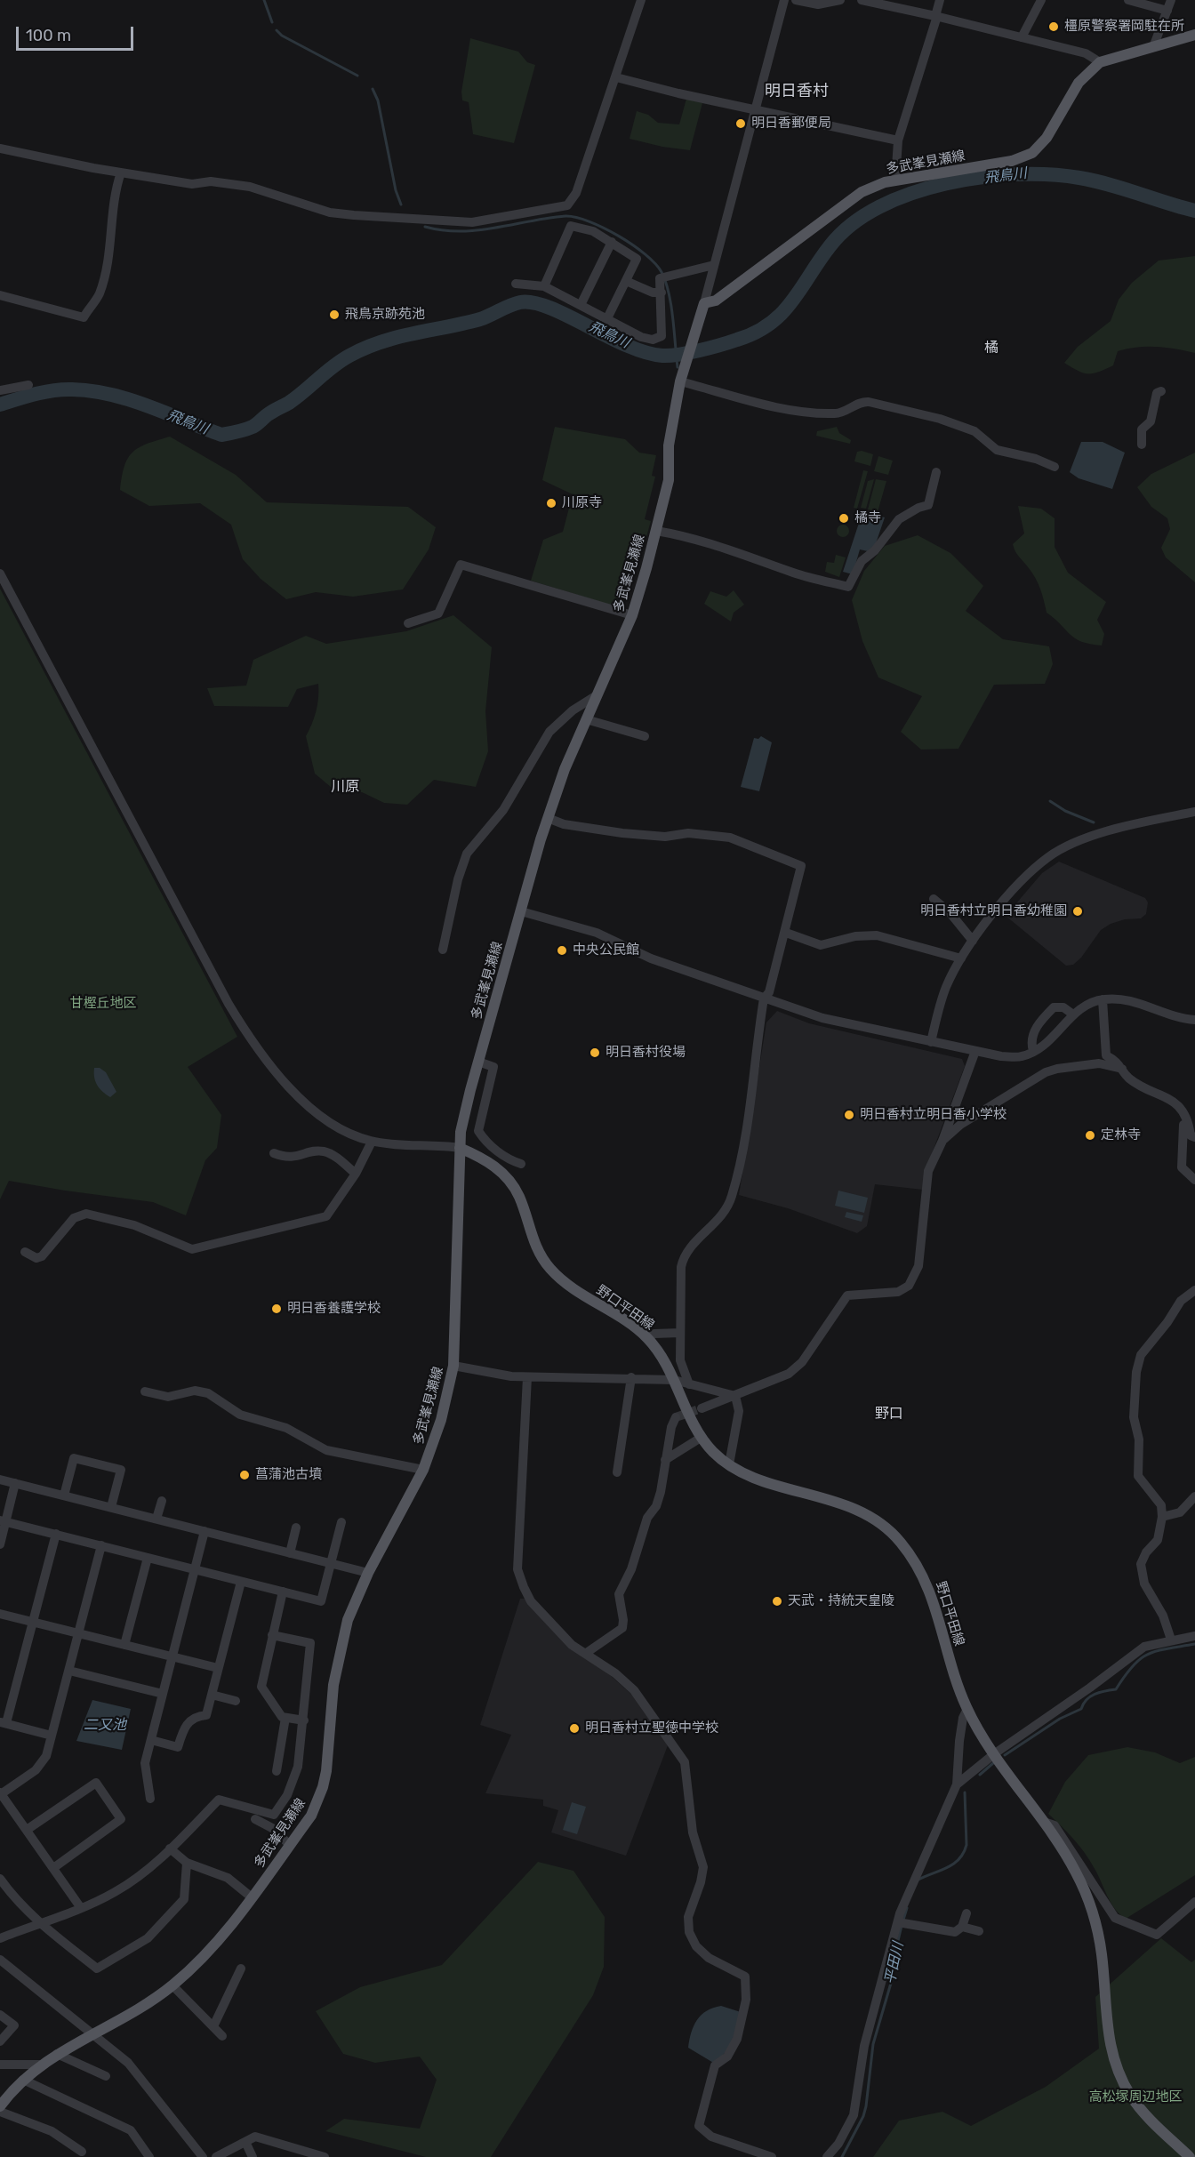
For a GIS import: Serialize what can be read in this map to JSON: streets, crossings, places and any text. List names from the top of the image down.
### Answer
{
  "streets": {
    "main road": ["多武峯見瀬線", "野口平田線"]
  },
  "crossings": [
    ["多武峯見瀬線", "野口平田線"]
  ],
  "districts": [
    "明日香村",
    "橘",
    "川原",
    "野口"
  ],
  "water": ["飛鳥川", "二又池", "平田川"],
  "parks": ["甘樫丘地区", "高松塚周辺地区"],
  "places": [
    "橿原警察署岡駐在所",
    "明日香郵便局",
    "飛鳥京跡苑池",
    "川原寺",
    "橘寺",
    "明日香村立明日香幼稚園",
    "中央公民館",
    "明日香村役場",
    "明日香村立明日香小学校",
    "定林寺",
    "明日香養護学校",
    "菖蒲池古墳",
    "天武・持統天皇陵",
    "明日香村立聖徳中学校"
  ],
  "scale_bar": "100 m"
}
